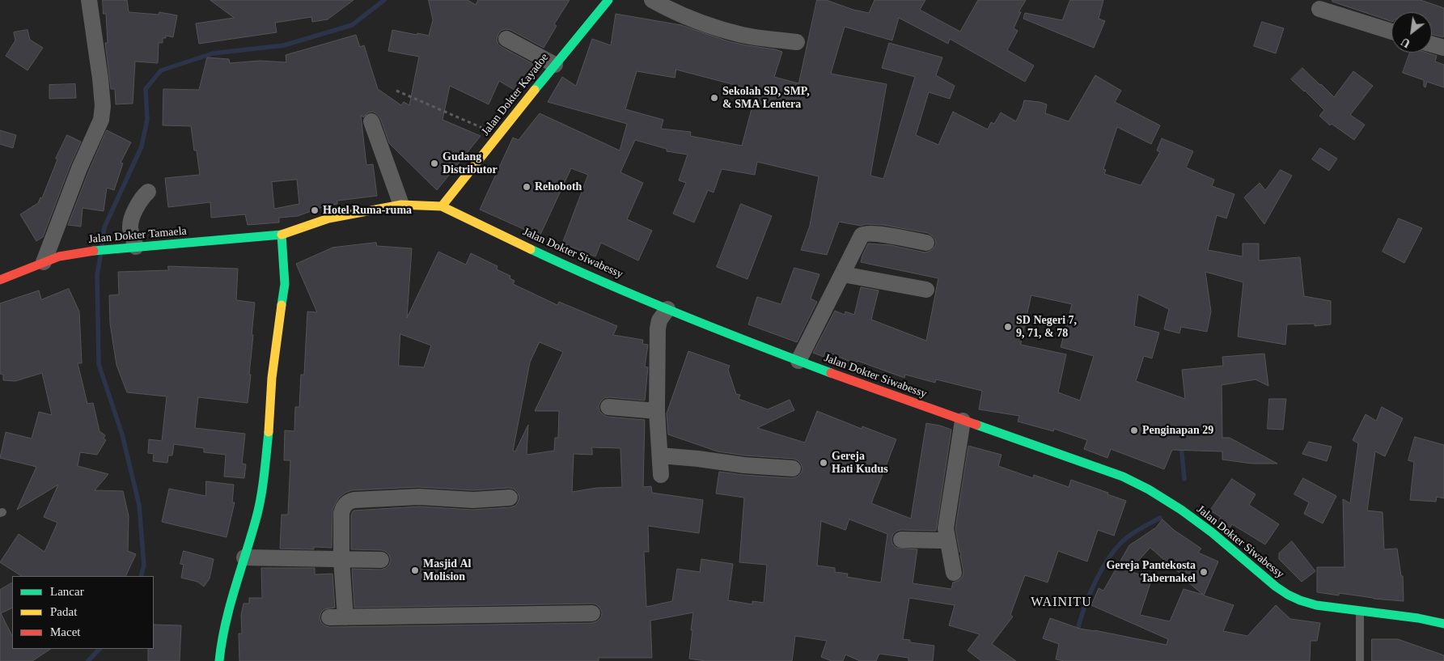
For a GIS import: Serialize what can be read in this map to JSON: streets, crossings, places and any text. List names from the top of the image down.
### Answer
{
  "streets": {
    "main road": ["Jalan Dokter Kayadoe", "Jalan Dokter Tamaela", "Jalan Dokter Siwabessy"]
  },
  "crossings": [
    ["Jalan Dokter Kayadoe", "Jalan Dokter Siwabessy"],
    ["Jalan Dokter Tamaela", "Jalan Dokter Siwabessy"]
  ],
  "districts": ["WAINITU"],
  "places": [
    "Sekolah SD, SMP, & SMA Lentera",
    "Gudang Distributor",
    "Rehoboth",
    "Hotel Ruma-ruma",
    "SD Negeri 7, 9, 71, & 78",
    "Penginapan 29",
    "Gereja Hati Kudus",
    "Masjid Al Molision",
    "Gereja Pantekosta Tabernakel"
  ],
  "legend": ["Lancar", "Padat", "Macet"],
  "north": "bottom left"
}
